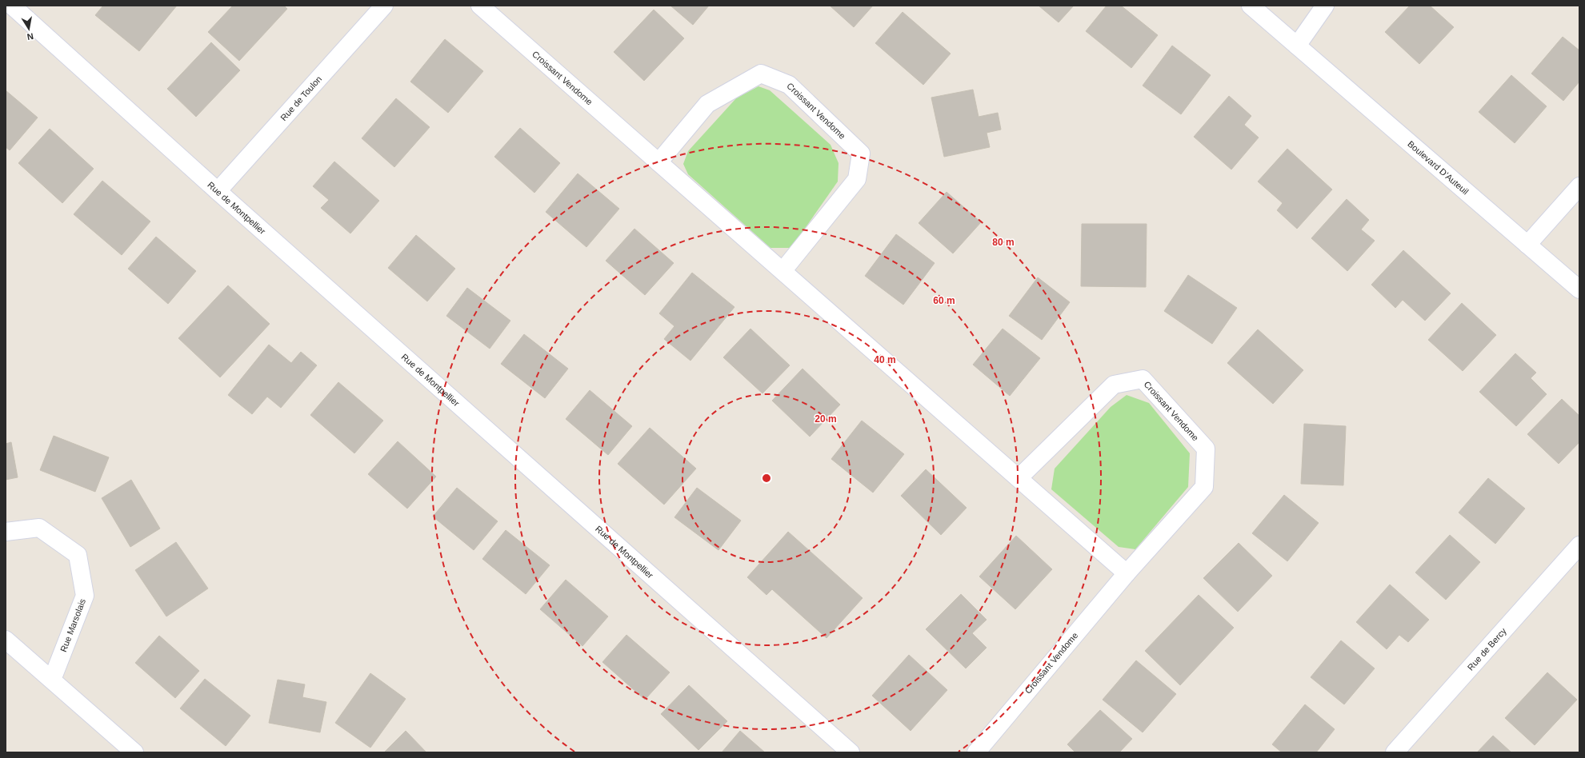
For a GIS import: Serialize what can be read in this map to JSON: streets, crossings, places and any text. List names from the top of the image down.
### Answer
{
  "streets": {
    "street": [
      "Croissant Vendome",
      "Rue de Toulon",
      "Boulevard D'Auteuil",
      "Rue de Montpellier",
      "Rue Marsolais",
      "Rue de Bercy"
    ]
  },
  "crossings": [
    ["Rue de Toulon", "Rue de Montpellier"]
  ],
  "north": "bottom",
  "rings": [
    "80 m",
    "60 m",
    "40 m",
    "20 m"
  ]
}
